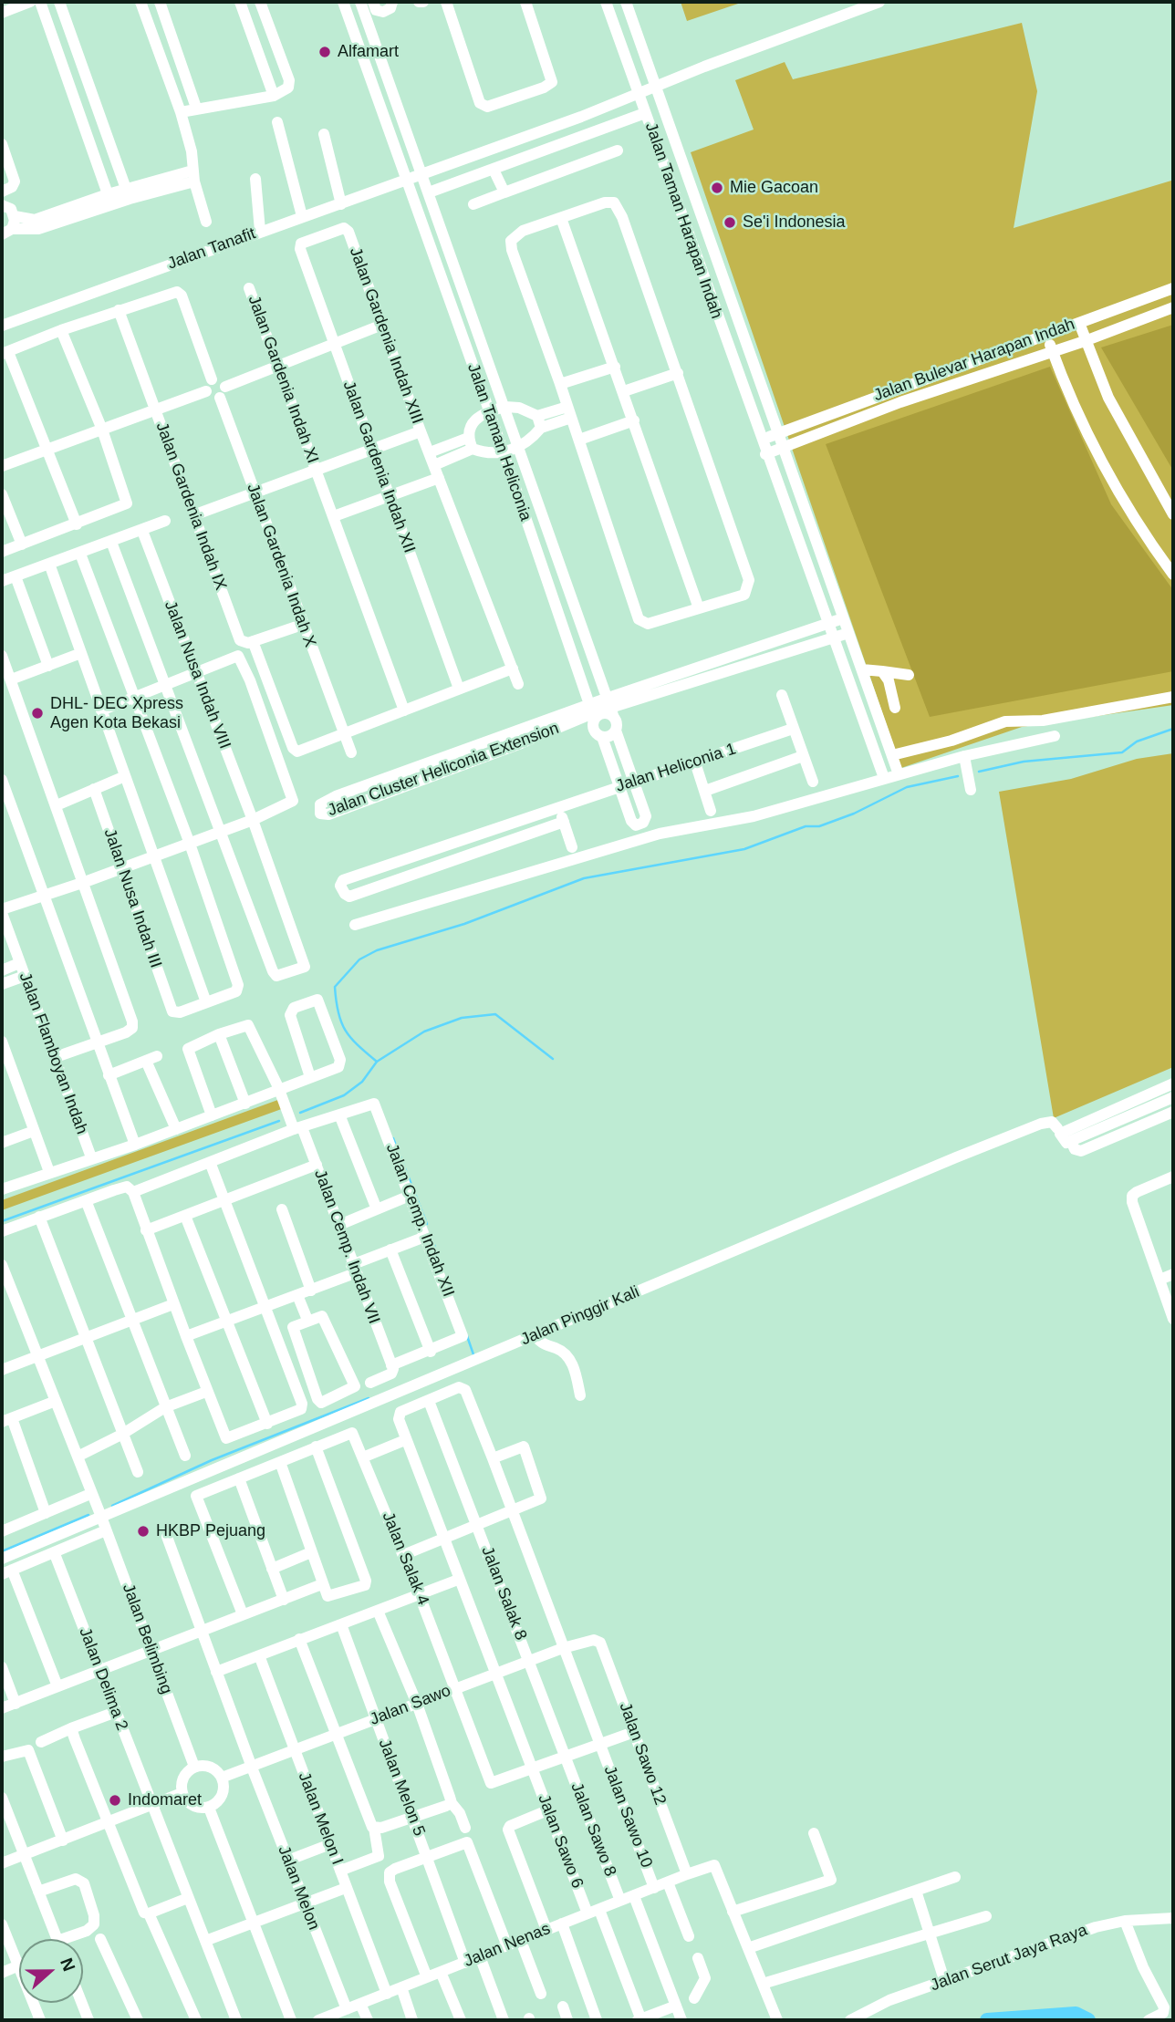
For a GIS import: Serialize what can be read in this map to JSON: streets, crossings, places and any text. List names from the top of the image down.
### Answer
{
  "streets": {
    "street": [
      "Jalan Taman Harapan Indah",
      "Jalan Tanafit",
      "Jalan Gardenia Indah XIII",
      "Jalan Bulevar Harapan Indah",
      "Jalan Gardenia Indah XI",
      "Jalan Taman Heliconia",
      "Jalan Gardenia Indah XII",
      "Jalan Gardenia Indah IX",
      "Jalan Gardenia Indah X",
      "Jalan Nusa Indah VIII",
      "Jalan Heliconia 1",
      "Jalan Cluster Heliconia Extension",
      "Jalan Nusa Indah III",
      "Jalan Flamboyan Indah",
      "Jalan Cemp. Indah XII",
      "Jalan Cemp. Indah VII",
      "Jalan Pinggir Kali",
      "Jalan Salak 4",
      "Jalan Salak 8",
      "Jalan Belimbing",
      "Jalan Delima 2",
      "Jalan Sawo",
      "Jalan Sawo 12",
      "Jalan Melon 5",
      "Jalan Sawo 10",
      "Jalan Melon I",
      "Jalan Sawo 8",
      "Jalan Sawo 6",
      "Jalan Melon",
      "Jalan Nenas",
      "Jalan Serut Jaya Raya"
    ]
  },
  "crossings": [
    ["Jalan Taman Harapan Indah", "Jalan Tanafit"],
    ["Jalan Taman Harapan Indah", "Jalan Bulevar Harapan Indah"],
    ["Jalan Tanafit", "Jalan Taman Heliconia"],
    ["Jalan Gardenia Indah XIII", "Jalan Gardenia Indah XII"],
    ["Jalan Taman Heliconia", "Jalan Heliconia 1"],
    ["Jalan Taman Heliconia", "Jalan Cluster Heliconia Extension"],
    ["Jalan Cemp. Indah XII", "Jalan Cemp. Indah VII"],
    ["Jalan Pinggir Kali", "Jalan Belimbing"],
    ["Jalan Salak 4", "Jalan Sawo"],
    ["Jalan Salak 4", "Jalan Sawo 6"],
    ["Jalan Salak 8", "Jalan Sawo"],
    ["Jalan Salak 8", "Jalan Sawo 10"],
    ["Jalan Salak 8", "Jalan Sawo 8"],
    ["Jalan Salak 8", "Jalan Sawo 6"],
    ["Jalan Belimbing", "Jalan Sawo"],
    ["Jalan Sawo", "Jalan Sawo 12"],
    ["Jalan Sawo", "Jalan Melon 5"],
    ["Jalan Sawo", "Jalan Sawo 10"],
    ["Jalan Sawo", "Jalan Melon I"],
    ["Jalan Sawo", "Jalan Sawo 6"],
    ["Jalan Sawo", "Jalan Melon"],
    ["Jalan Sawo 12", "Jalan Nenas"],
    ["Jalan Melon 5", "Jalan Nenas"],
    ["Jalan Sawo 10", "Jalan Sawo 6"],
    ["Jalan Sawo 10", "Jalan Nenas"],
    ["Jalan Melon I", "Jalan Nenas"],
    ["Jalan Sawo 8", "Jalan Nenas"],
    ["Jalan Sawo 6", "Jalan Nenas"],
    ["Jalan Melon", "Jalan Nenas"]
  ],
  "places": [
    "Alfamart",
    "Mie Gacoan",
    "Se'i Indonesia",
    "DHL- DEC Xpress Agen Kota Bekasi",
    "HKBP Pejuang",
    "Indomaret"
  ],
  "north": "right"
}
